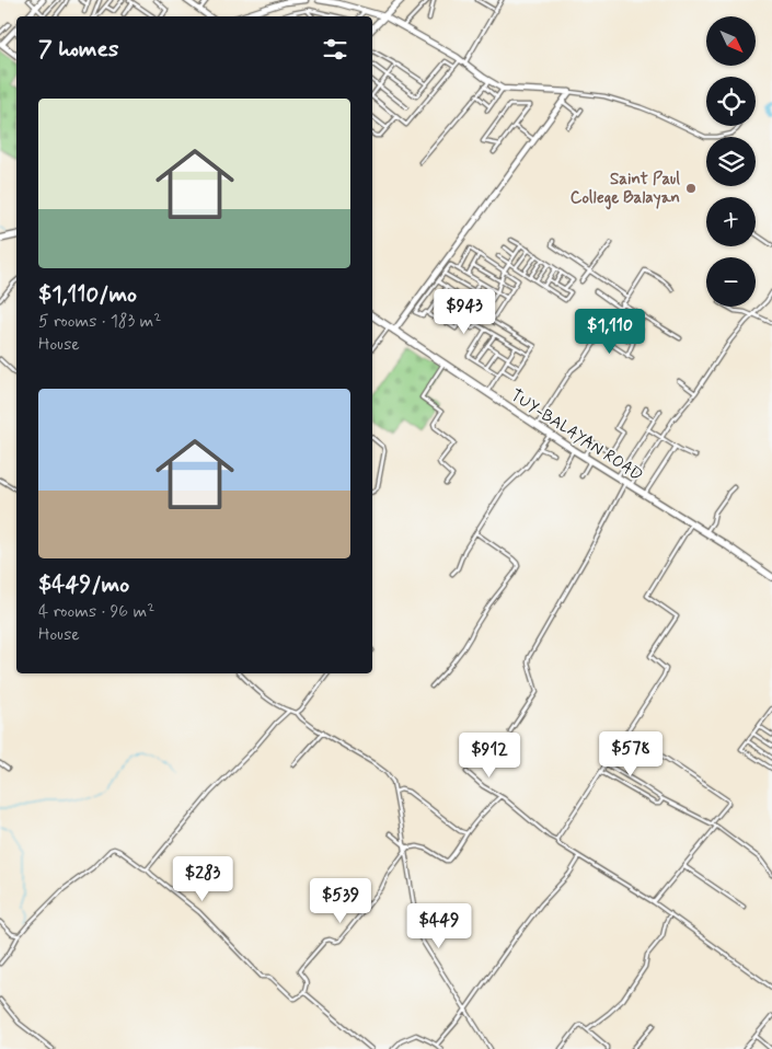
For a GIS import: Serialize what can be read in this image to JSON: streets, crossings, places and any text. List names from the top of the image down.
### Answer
{
  "streets": {
    "main road": ["TUY-BALAYAN ROAD"]
  },
  "places": ["Saint Paul College Balayan"],
  "north": "bottom right",
  "page": {
    "map_buttons": ["+", "−"],
    "heading": "7 homes",
    "list": [
      {
        "name": "$1,110/mo",
        "note": "5 rooms · 183 m² · House"
      },
      {
        "name": "$449/mo",
        "note": "4 rooms · 96 m² · House"
      }
    ],
    "price": [
      "$943",
      "$1,110",
      "$578",
      "$912",
      "$283",
      "$539",
      "$449"
    ]
  }
}
